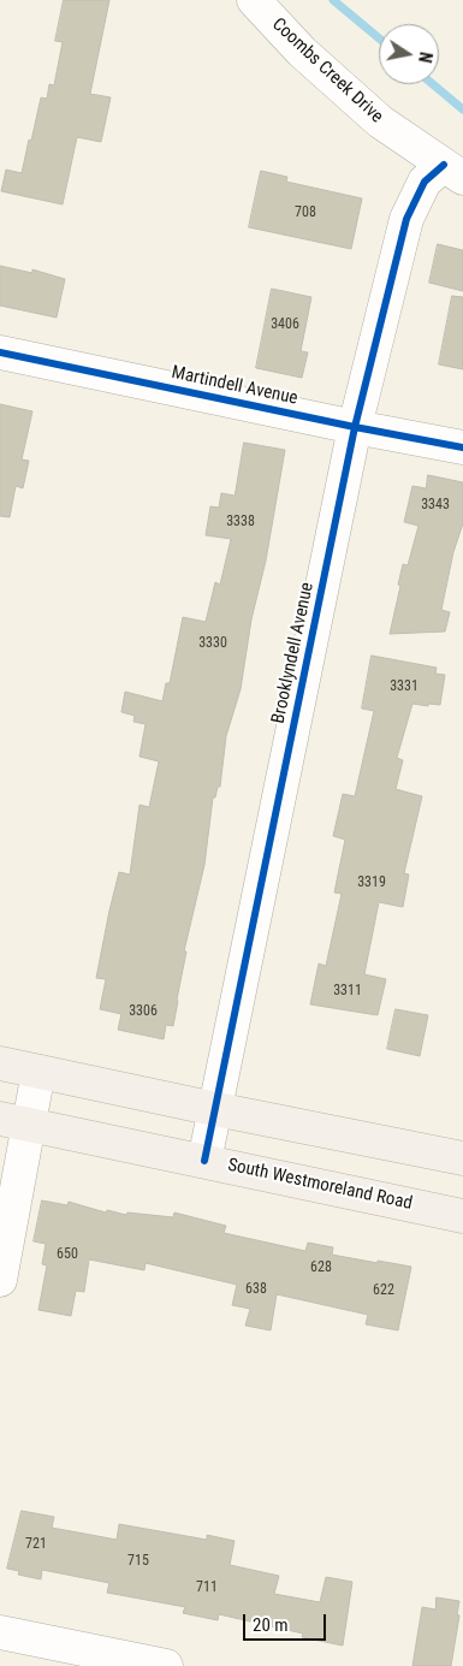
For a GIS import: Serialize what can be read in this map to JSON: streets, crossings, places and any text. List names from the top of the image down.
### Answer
{
  "streets": {
    "main road": ["South Westmoreland Road"],
    "street": ["Coombs Creek Drive", "Martindell Avenue", "Brooklyndell Avenue"]
  },
  "crossings": [
    ["Coombs Creek Drive", "Brooklyndell Avenue"],
    ["Martindell Avenue", "Brooklyndell Avenue"],
    ["Brooklyndell Avenue", "South Westmoreland Road"]
  ],
  "house_numbers": [
    "708",
    "3406",
    "3343",
    "3338",
    "3330",
    "3331",
    "3319",
    "3311",
    "3306",
    "650",
    "628",
    "638",
    "622",
    "721",
    "715",
    "711"
  ],
  "scale_bar": "20 m",
  "north": "right"
}
